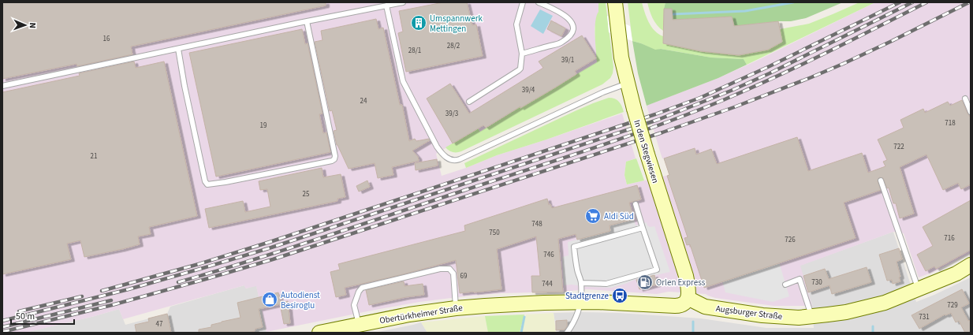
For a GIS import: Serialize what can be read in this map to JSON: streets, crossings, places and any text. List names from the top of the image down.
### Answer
{
  "streets": {
    "main road": ["In den Stegwiesen", "Augsburger Straße", "Obertürkheimer Straße"]
  },
  "crossings": [
    ["In den Stegwiesen", "Augsburger Straße"]
  ],
  "places": {
    "building": ["Umspannwerk Mettingen"],
    "supermarket": ["Aldi Süd"],
    "fuel station": ["Orlen Express"],
    "bus stop": ["Stadtgrenze"],
    "shop": ["Autodienst Besiroglu"]
  },
  "house_numbers": [
    "16",
    "28/2",
    "28/1",
    "39/1",
    "39/4",
    "24",
    "39/3",
    "718",
    "19",
    "722",
    "21",
    "25",
    "748",
    "750",
    "716",
    "726",
    "746",
    "69",
    "730",
    "744",
    "729",
    "731",
    "47"
  ],
  "scale_bar": "50 m",
  "north": "right"
}
